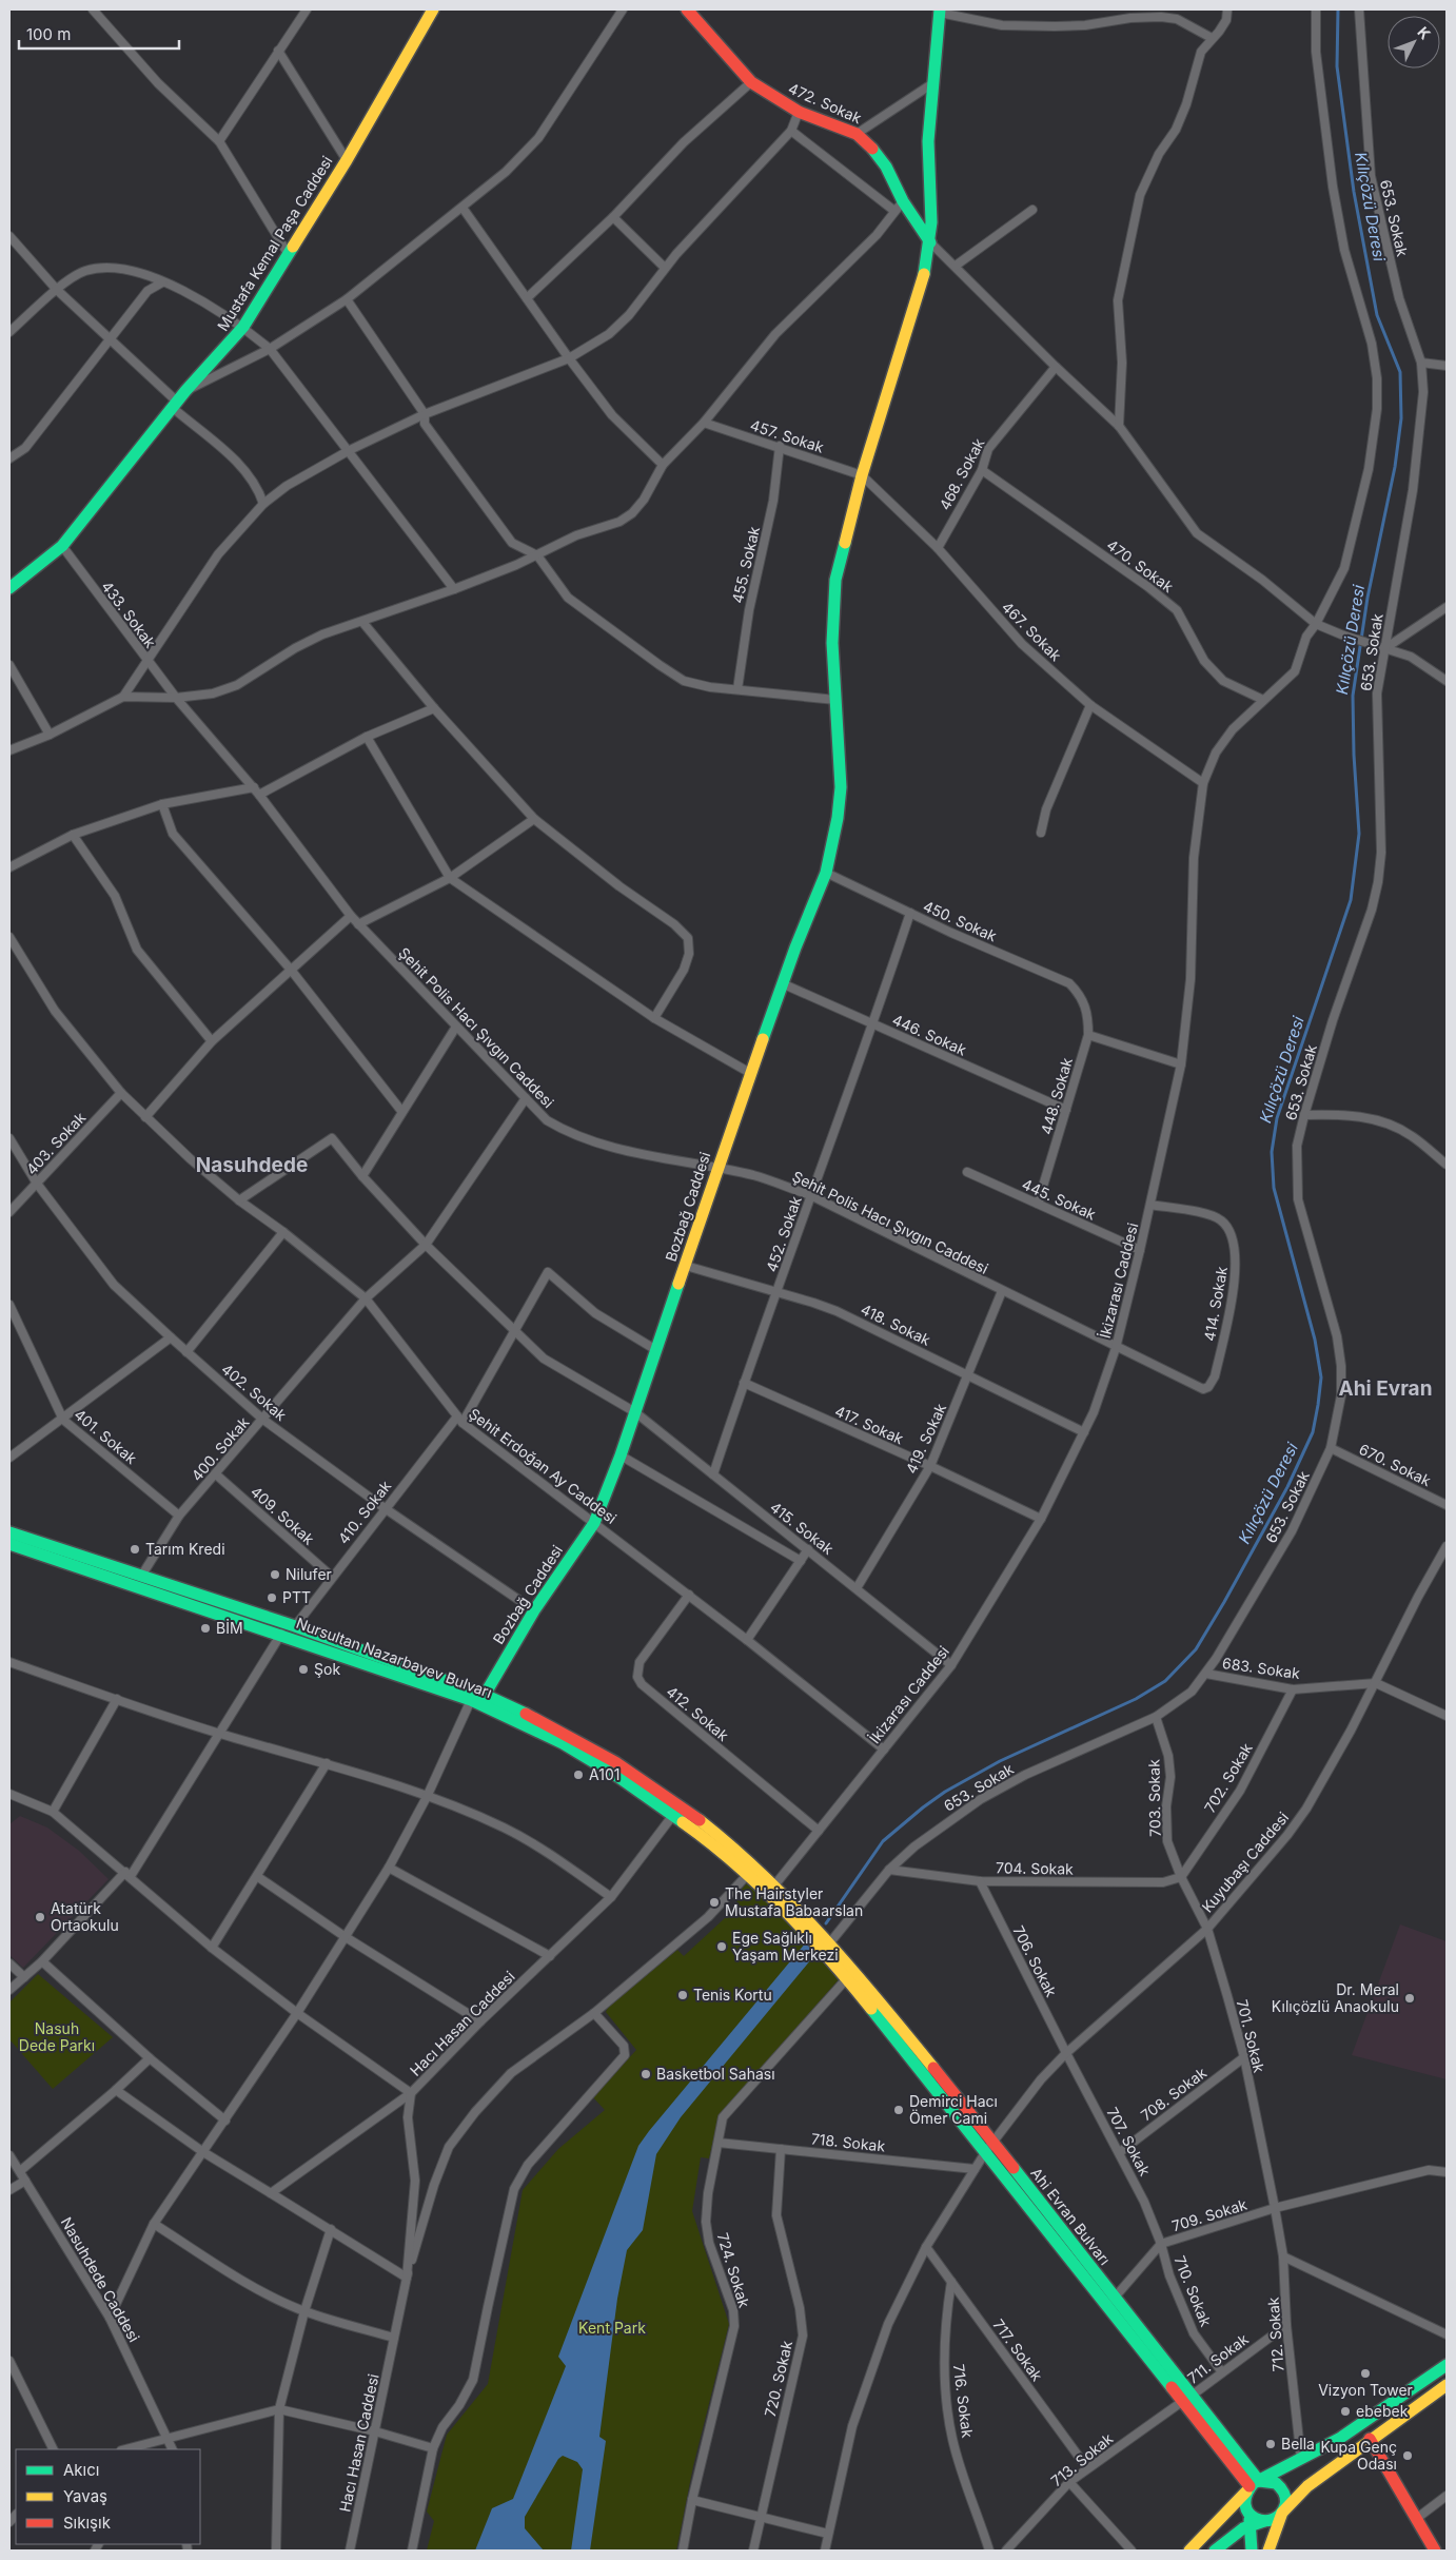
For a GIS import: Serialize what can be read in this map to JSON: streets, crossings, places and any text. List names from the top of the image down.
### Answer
{
  "streets": {
    "main road": [
      "472. Sokak",
      "Mustafa Kemal Paşa Caddesi",
      "Bozbağ Caddesi",
      "Nursultan Nazarbayev Bulvarı",
      "Ahi Evran Bulvarı"
    ],
    "street": [
      "653. Sokak",
      "457. Sokak",
      "468. Sokak",
      "455. Sokak",
      "470. Sokak",
      "433. Sokak",
      "467. Sokak",
      "450. Sokak",
      "Şehit Polis Hacı Şıvgın Caddesi",
      "446. Sokak",
      "448. Sokak",
      "403. Sokak",
      "445. Sokak",
      "452. Sokak",
      "İkizarası Caddesi",
      "414. Sokak",
      "418. Sokak",
      "402. Sokak",
      "417. Sokak",
      "401. Sokak",
      "419. Sokak",
      "400. Sokak",
      "670. Sokak",
      "Şehit Erdoğan Ay Caddesi",
      "410. Sokak",
      "409. Sokak",
      "415. Sokak",
      "683. Sokak",
      "412. Sokak",
      "702. Sokak",
      "703. Sokak",
      "Kuyubaşı Caddesi",
      "704. Sokak",
      "706. Sokak",
      "Hacı Hasan Caddesi",
      "701. Sokak",
      "708. Sokak",
      "707. Sokak",
      "718. Sokak",
      "709. Sokak",
      "724. Sokak",
      "Nasuhdede Caddesi",
      "710. Sokak",
      "712. Sokak",
      "717. Sokak",
      "711. Sokak",
      "720. Sokak",
      "716. Sokak",
      "713. Sokak"
    ]
  },
  "crossings": [
    ["472. Sokak", "Bozbağ Caddesi"],
    ["653. Sokak", "670. Sokak"],
    ["653. Sokak", "Nursultan Nazarbayev Bulvarı"],
    ["653. Sokak", "683. Sokak"],
    ["653. Sokak", "703. Sokak"],
    ["653. Sokak", "704. Sokak"],
    ["Mustafa Kemal Paşa Caddesi", "433. Sokak"],
    ["457. Sokak", "455. Sokak"],
    ["457. Sokak", "467. Sokak"],
    ["457. Sokak", "Bozbağ Caddesi"],
    ["468. Sokak", "470. Sokak"],
    ["468. Sokak", "467. Sokak"],
    ["470. Sokak", "İkizarası Caddesi"],
    ["433. Sokak", "Şehit Polis Hacı Şıvgın Caddesi"],
    ["467. Sokak", "Bozbağ Caddesi"],
    ["467. Sokak", "İkizarası Caddesi"],
    ["450. Sokak", "448. Sokak"],
    ["450. Sokak", "Bozbağ Caddesi"],
    ["450. Sokak", "452. Sokak"],
    ["Şehit Polis Hacı Şıvgın Caddesi", "Bozbağ Caddesi"],
    ["Şehit Polis Hacı Şıvgın Caddesi", "452. Sokak"],
    ["Şehit Polis Hacı Şıvgın Caddesi", "İkizarası Caddesi"],
    ["Şehit Polis Hacı Şıvgın Caddesi", "414. Sokak"],
    ["Şehit Polis Hacı Şıvgın Caddesi", "419. Sokak"],
    ["Şehit Polis Hacı Şıvgın Caddesi", "400. Sokak"],
    ["446. Sokak", "448. Sokak"],
    ["446. Sokak", "Bozbağ Caddesi"],
    ["446. Sokak", "452. Sokak"],
    ["448. Sokak", "445. Sokak"],
    ["403. Sokak", "402. Sokak"],
    ["403. Sokak", "Şehit Erdoğan Ay Caddesi"],
    ["445. Sokak", "İkizarası Caddesi"],
    ["Bozbağ Caddesi", "418. Sokak"],
    ["Bozbağ Caddesi", "402. Sokak"],
    ["Bozbağ Caddesi", "Şehit Erdoğan Ay Caddesi"],
    ["Bozbağ Caddesi", "410. Sokak"],
    ["Bozbağ Caddesi", "415. Sokak"],
    ["Bozbağ Caddesi", "Nursultan Nazarbayev Bulvarı"],
    ["452. Sokak", "418. Sokak"],
    ["452. Sokak", "417. Sokak"],
    ["452. Sokak", "415. Sokak"],
    ["İkizarası Caddesi", "414. Sokak"],
    ["İkizarası Caddesi", "418. Sokak"],
    ["İkizarası Caddesi", "417. Sokak"],
    ["İkizarası Caddesi", "Şehit Erdoğan Ay Caddesi"],
    ["İkizarası Caddesi", "415. Sokak"],
    ["İkizarası Caddesi", "Nursultan Nazarbayev Bulvarı"],
    ["İkizarası Caddesi", "412. Sokak"],
    ["418. Sokak", "419. Sokak"],
    ["402. Sokak", "400. Sokak"],
    ["402. Sokak", "410. Sokak"],
    ["417. Sokak", "419. Sokak"],
    ["401. Sokak", "400. Sokak"],
    ["419. Sokak", "415. Sokak"],
    ["400. Sokak", "Şehit Erdoğan Ay Caddesi"],
    ["400. Sokak", "409. Sokak"],
    ["400. Sokak", "415. Sokak"],
    ["400. Sokak", "Nursultan Nazarbayev Bulvarı"],
    ["Şehit Erdoğan Ay Caddesi", "410. Sokak"],
    ["Şehit Erdoğan Ay Caddesi", "415. Sokak"],
    ["Şehit Erdoğan Ay Caddesi", "412. Sokak"],
    ["410. Sokak", "409. Sokak"],
    ["410. Sokak", "415. Sokak"],
    ["410. Sokak", "Nursultan Nazarbayev Bulvarı"],
    ["Nursultan Nazarbayev Bulvarı", "Hacı Hasan Caddesi"],
    ["Nursultan Nazarbayev Bulvarı", "Ahi Evran Bulvarı"],
    ["Nursultan Nazarbayev Bulvarı", "724. Sokak"],
    ["683. Sokak", "702. Sokak"],
    ["683. Sokak", "Kuyubaşı Caddesi"],
    ["702. Sokak", "703. Sokak"],
    ["702. Sokak", "704. Sokak"],
    ["702. Sokak", "701. Sokak"],
    ["703. Sokak", "704. Sokak"],
    ["703. Sokak", "701. Sokak"],
    ["Kuyubaşı Caddesi", "706. Sokak"],
    ["Kuyubaşı Caddesi", "701. Sokak"],
    ["Kuyubaşı Caddesi", "707. Sokak"],
    ["Kuyubaşı Caddesi", "718. Sokak"],
    ["Kuyubaşı Caddesi", "Ahi Evran Bulvarı"],
    ["Kuyubaşı Caddesi", "717. Sokak"],
    ["704. Sokak", "706. Sokak"],
    ["704. Sokak", "701. Sokak"],
    ["706. Sokak", "707. Sokak"],
    ["701. Sokak", "708. Sokak"],
    ["701. Sokak", "709. Sokak"],
    ["701. Sokak", "712. Sokak"],
    ["708. Sokak", "707. Sokak"],
    ["707. Sokak", "709. Sokak"],
    ["707. Sokak", "710. Sokak"],
    ["718. Sokak", "724. Sokak"],
    ["718. Sokak", "720. Sokak"],
    ["709. Sokak", "Ahi Evran Bulvarı"],
    ["709. Sokak", "710. Sokak"],
    ["709. Sokak", "712. Sokak"],
    ["Ahi Evran Bulvarı", "724. Sokak"],
    ["Ahi Evran Bulvarı", "711. Sokak"],
    ["Ahi Evran Bulvarı", "713. Sokak"],
    ["710. Sokak", "711. Sokak"],
    ["712. Sokak", "711. Sokak"],
    ["717. Sokak", "716. Sokak"],
    ["717. Sokak", "713. Sokak"],
    ["711. Sokak", "713. Sokak"]
  ],
  "districts": ["Nasuhdede", "Ahi Evran"],
  "water": ["Kılıçözü Deresi"],
  "parks": ["Nasuh Dede Parkı", "Kent Park"],
  "places": [
    "Tarım Kredi",
    "Nilufer",
    "PTT",
    "BİM",
    "Şok",
    "A101",
    "The Hairstyler Mustafa Babaarslan",
    "Atatürk Ortaokulu",
    "Ege Sağlıklı Yaşam Merkezi",
    "Tenis Kortu",
    "Dr. Meral Kılıçözlü Anaokulu",
    "Basketbol Sahası",
    "Demirci Hacı Ömer Cami",
    "Vizyon Tower",
    "ebebek",
    "Bella",
    "Kupa Genç Odası"
  ],
  "legend": ["Akıcı", "Yavaş", "Sıkışık"],
  "scale_bar": "100 m",
  "north": "top right"
}
